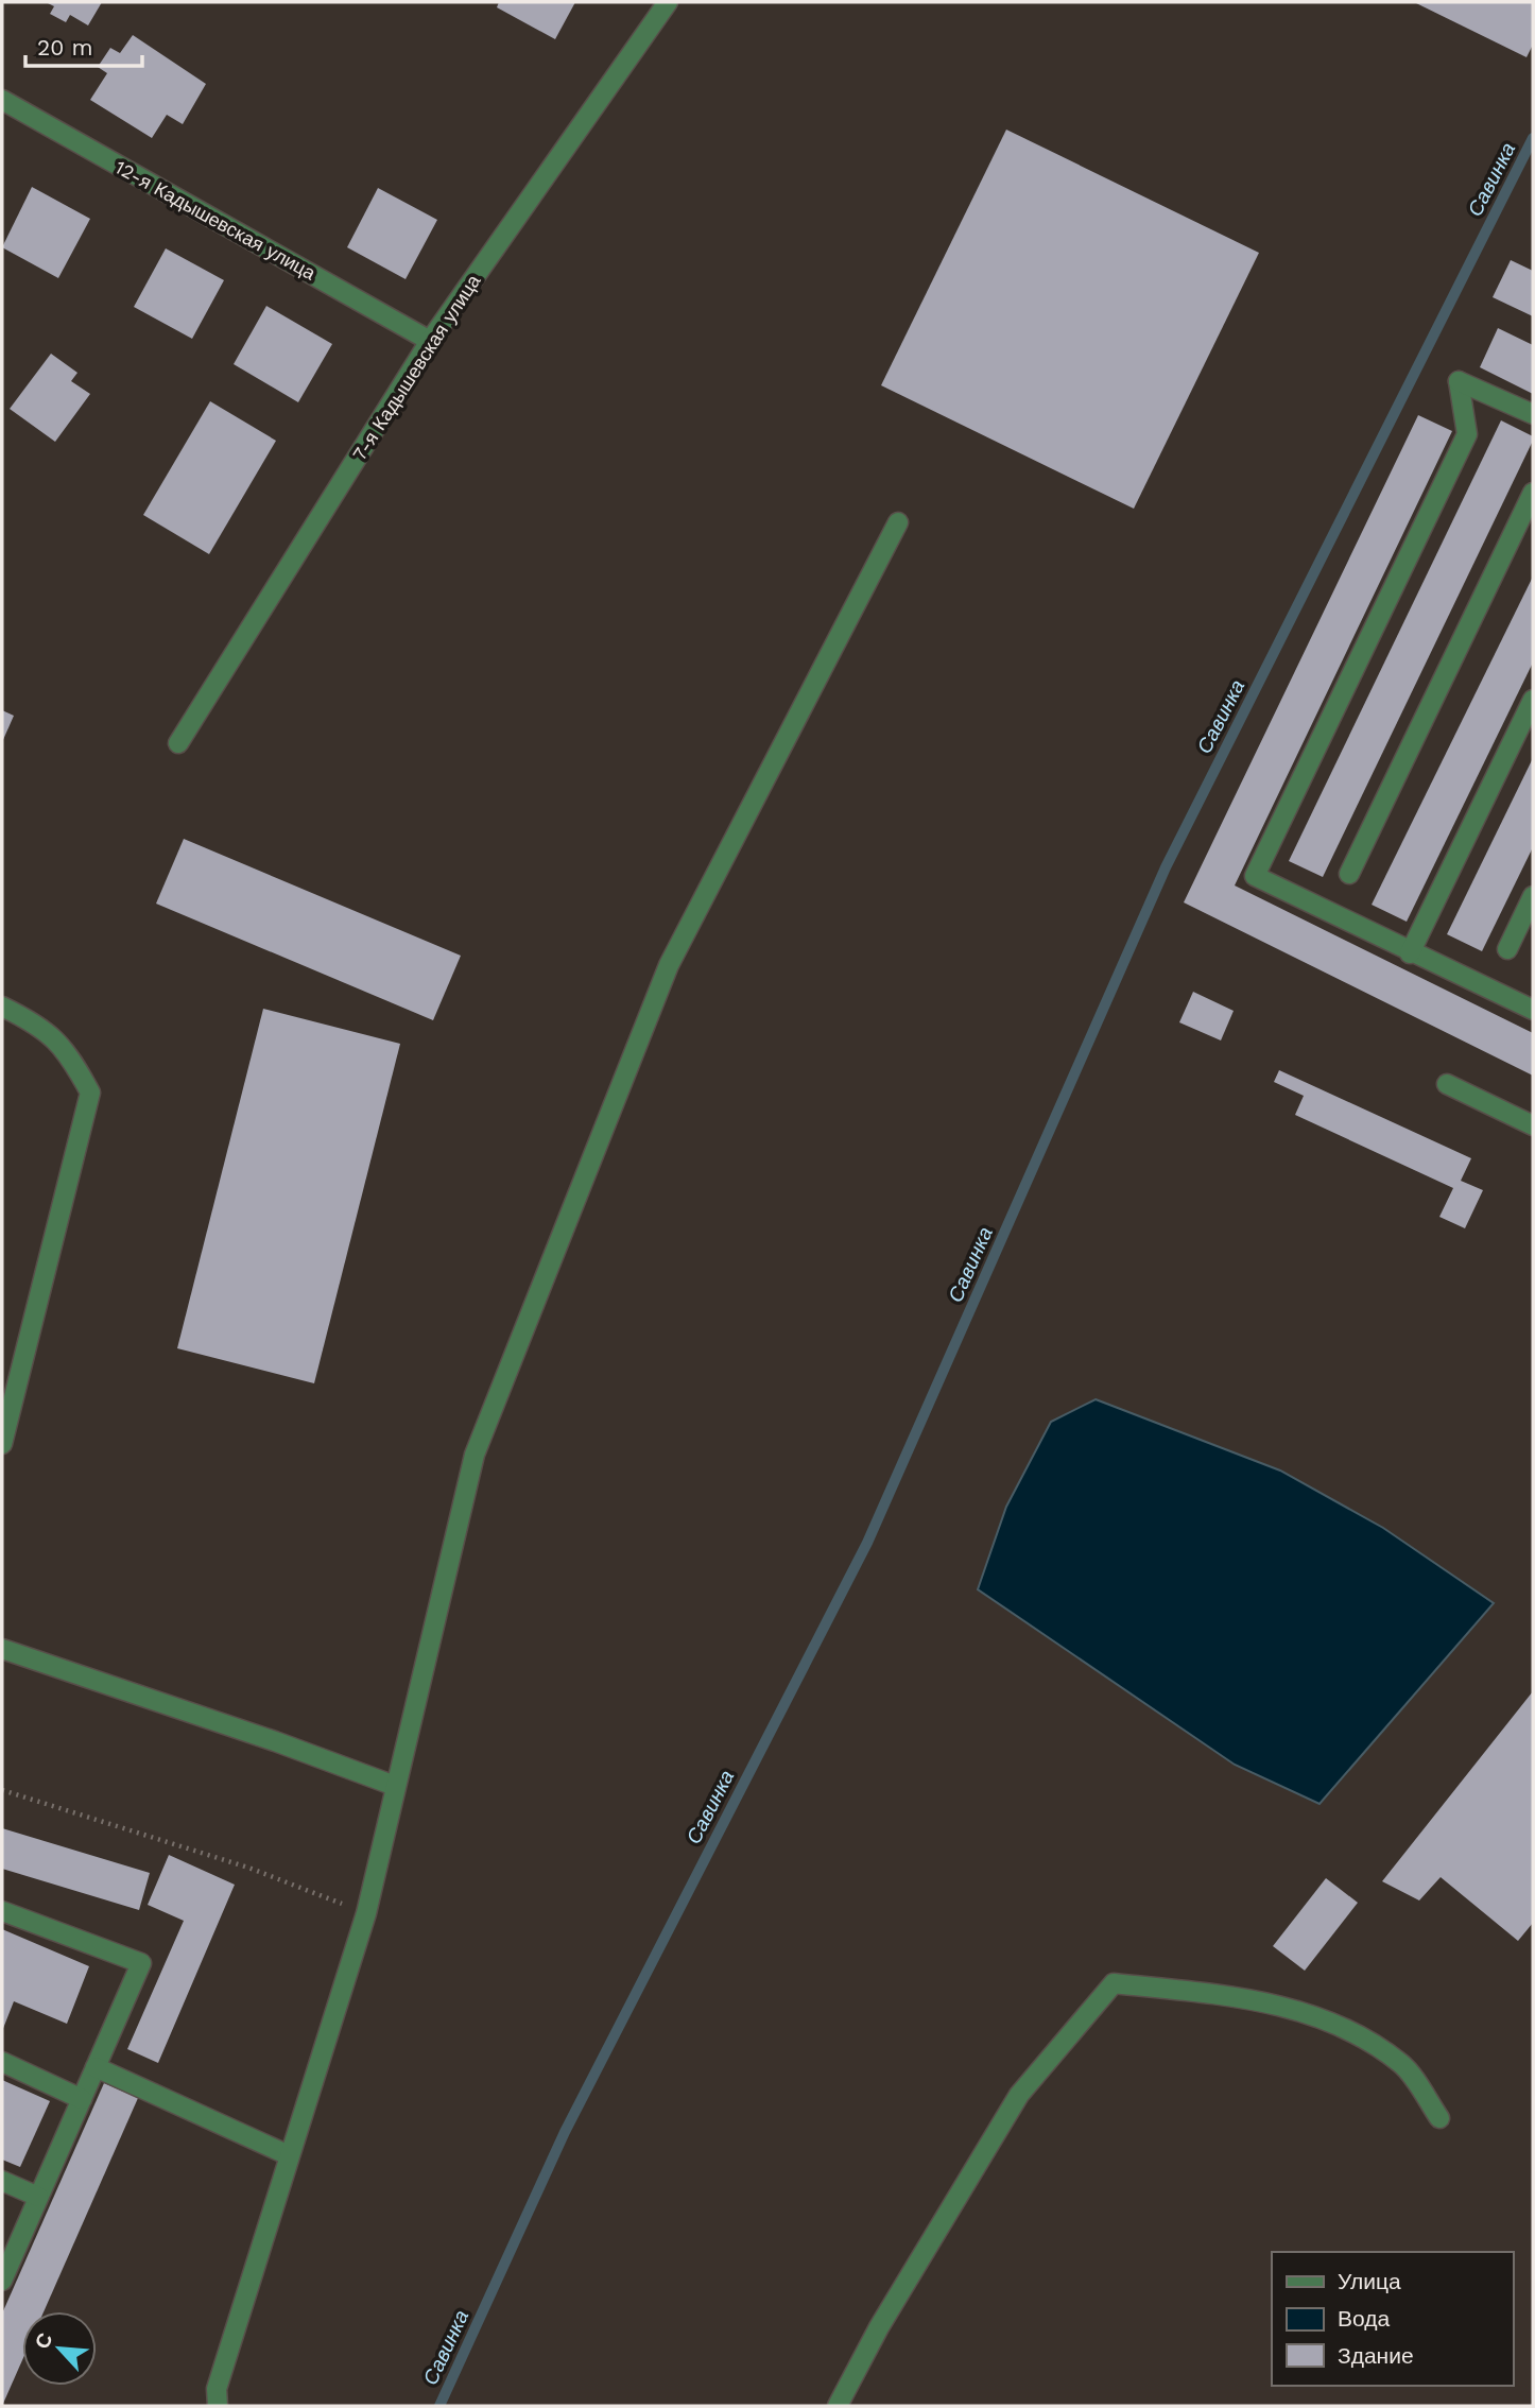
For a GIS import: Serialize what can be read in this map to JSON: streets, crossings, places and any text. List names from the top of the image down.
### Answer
{
  "streets": {
    "street": ["12-я Кадышевская улица", "7-я Кадышевская улица"]
  },
  "crossings": [
    ["12-я Кадышевская улица", "7-я Кадышевская улица"]
  ],
  "water": ["Савинка"],
  "legend": ["Улица", "Вода", "Здание"],
  "scale_bar": "20 m",
  "north": "top left"
}
